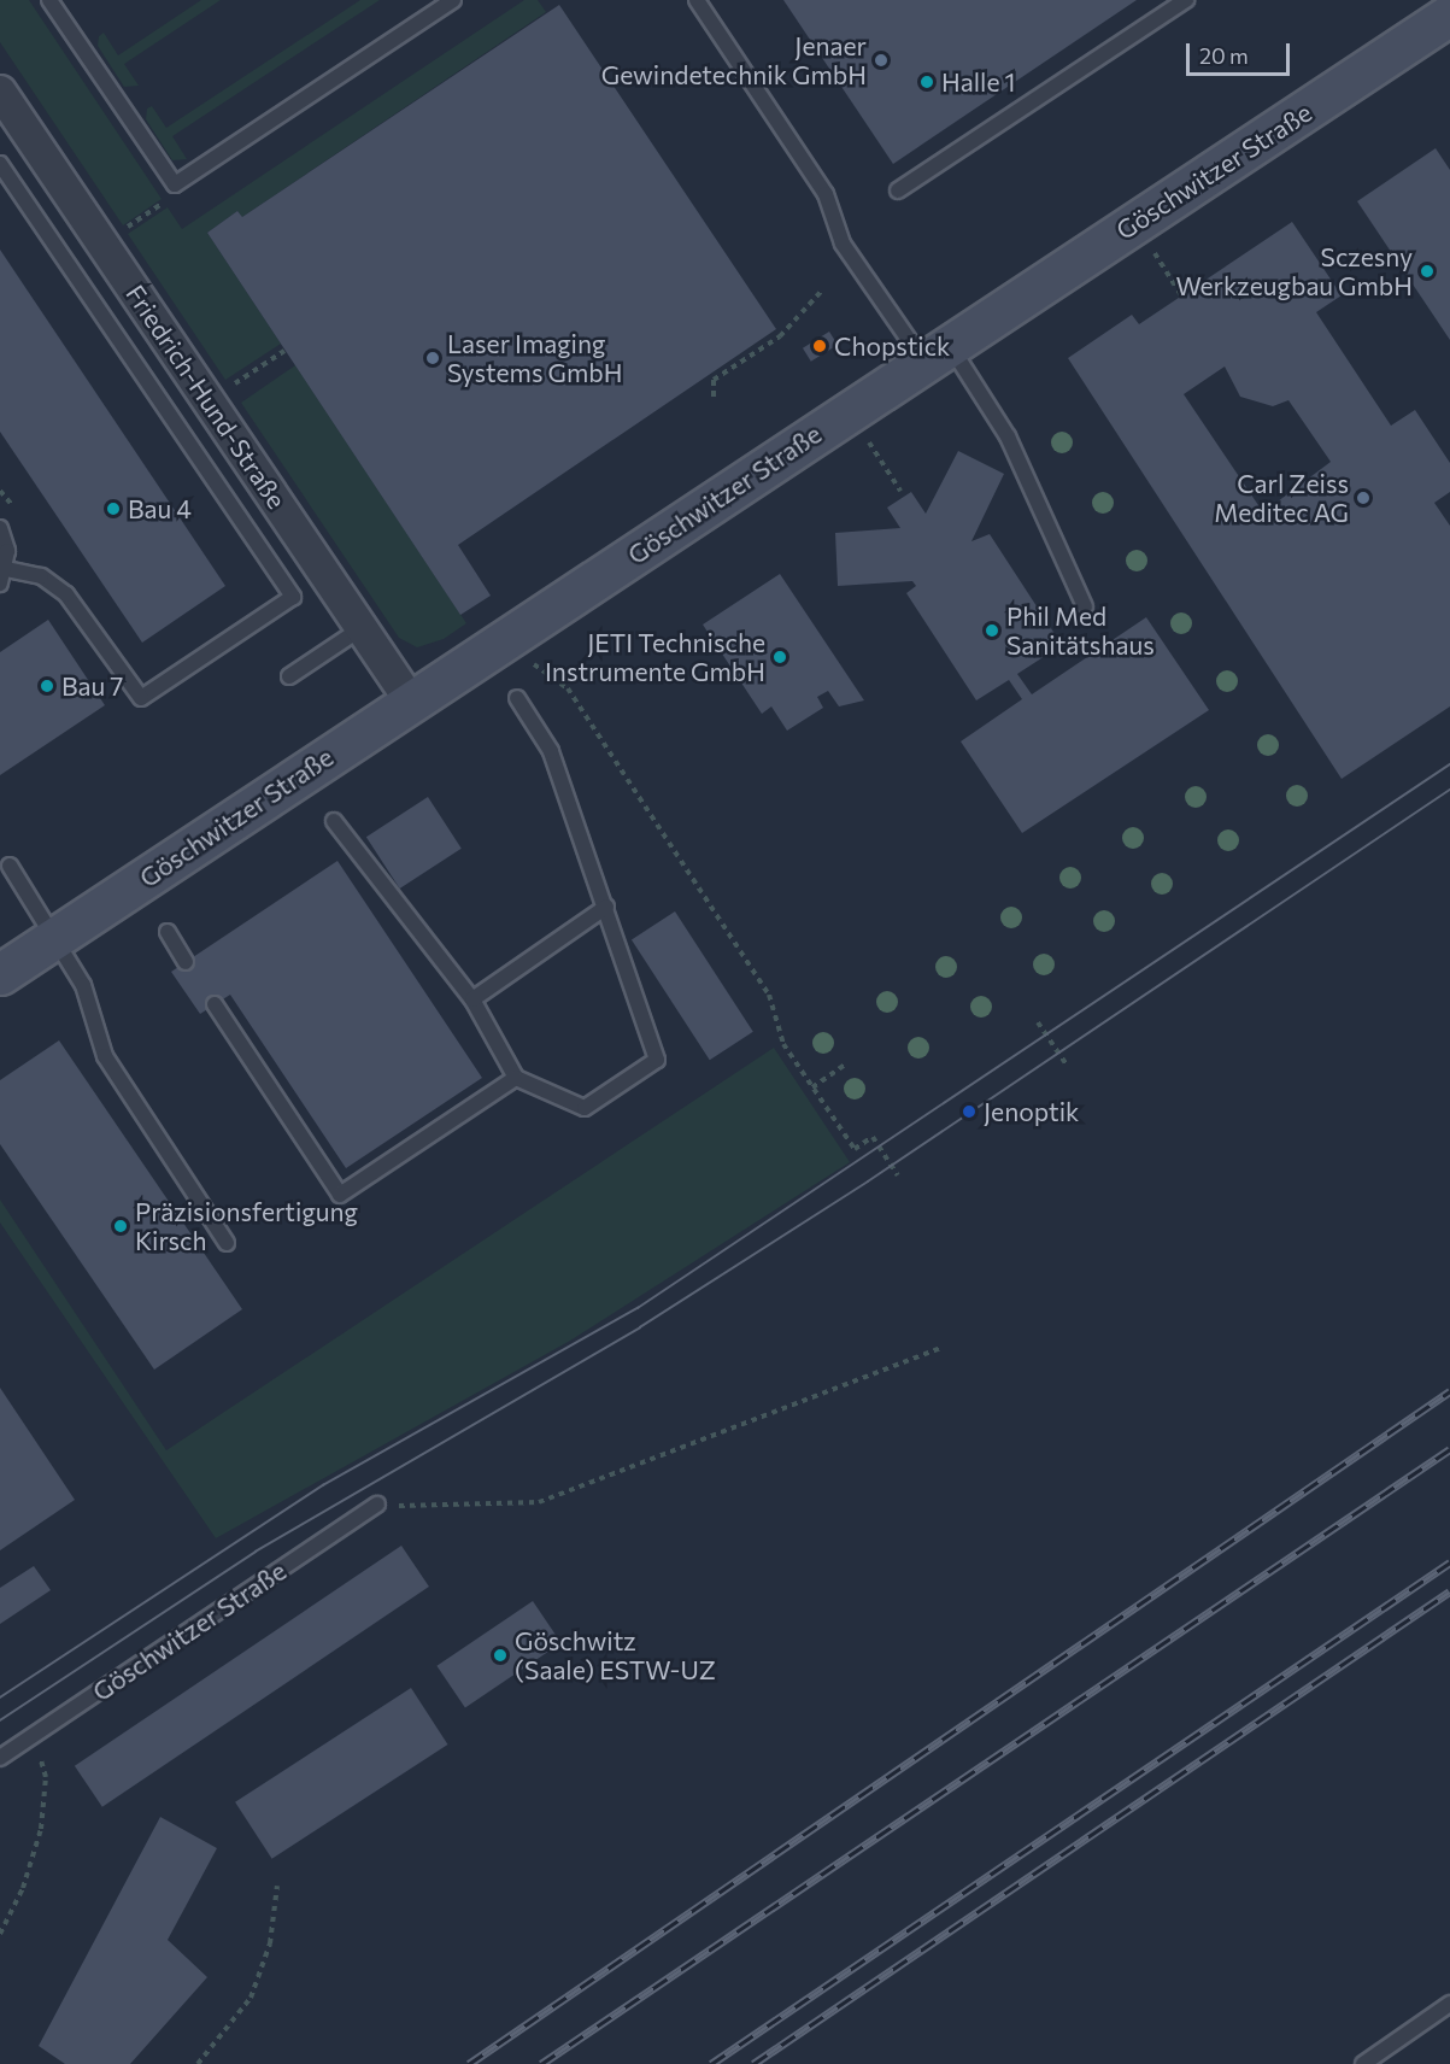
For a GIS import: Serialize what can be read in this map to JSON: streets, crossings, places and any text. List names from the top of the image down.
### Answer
{
  "streets": {
    "main road": ["Göschwitzer Straße"],
    "street": ["Friedrich-Hund-Straße"]
  },
  "crossings": [
    ["Göschwitzer Straße", "Friedrich-Hund-Straße"]
  ],
  "places": [
    "Jenaer Gewindetechnik GmbH",
    "Halle 1",
    "Sczesny Werkzeugbau GmbH",
    "Chopstick",
    "Laser Imaging Systems GmbH",
    "Carl Zeiss Meditec AG",
    "Bau 4",
    "Phil Med Sanitätshaus",
    "JETI Technische Instrumente GmbH",
    "Bau 7",
    "Jenoptik",
    "Präzisionsfertigung Kirsch",
    "Göschwitz (Saale) ESTW-UZ"
  ],
  "scale_bar": "20 m"
}
